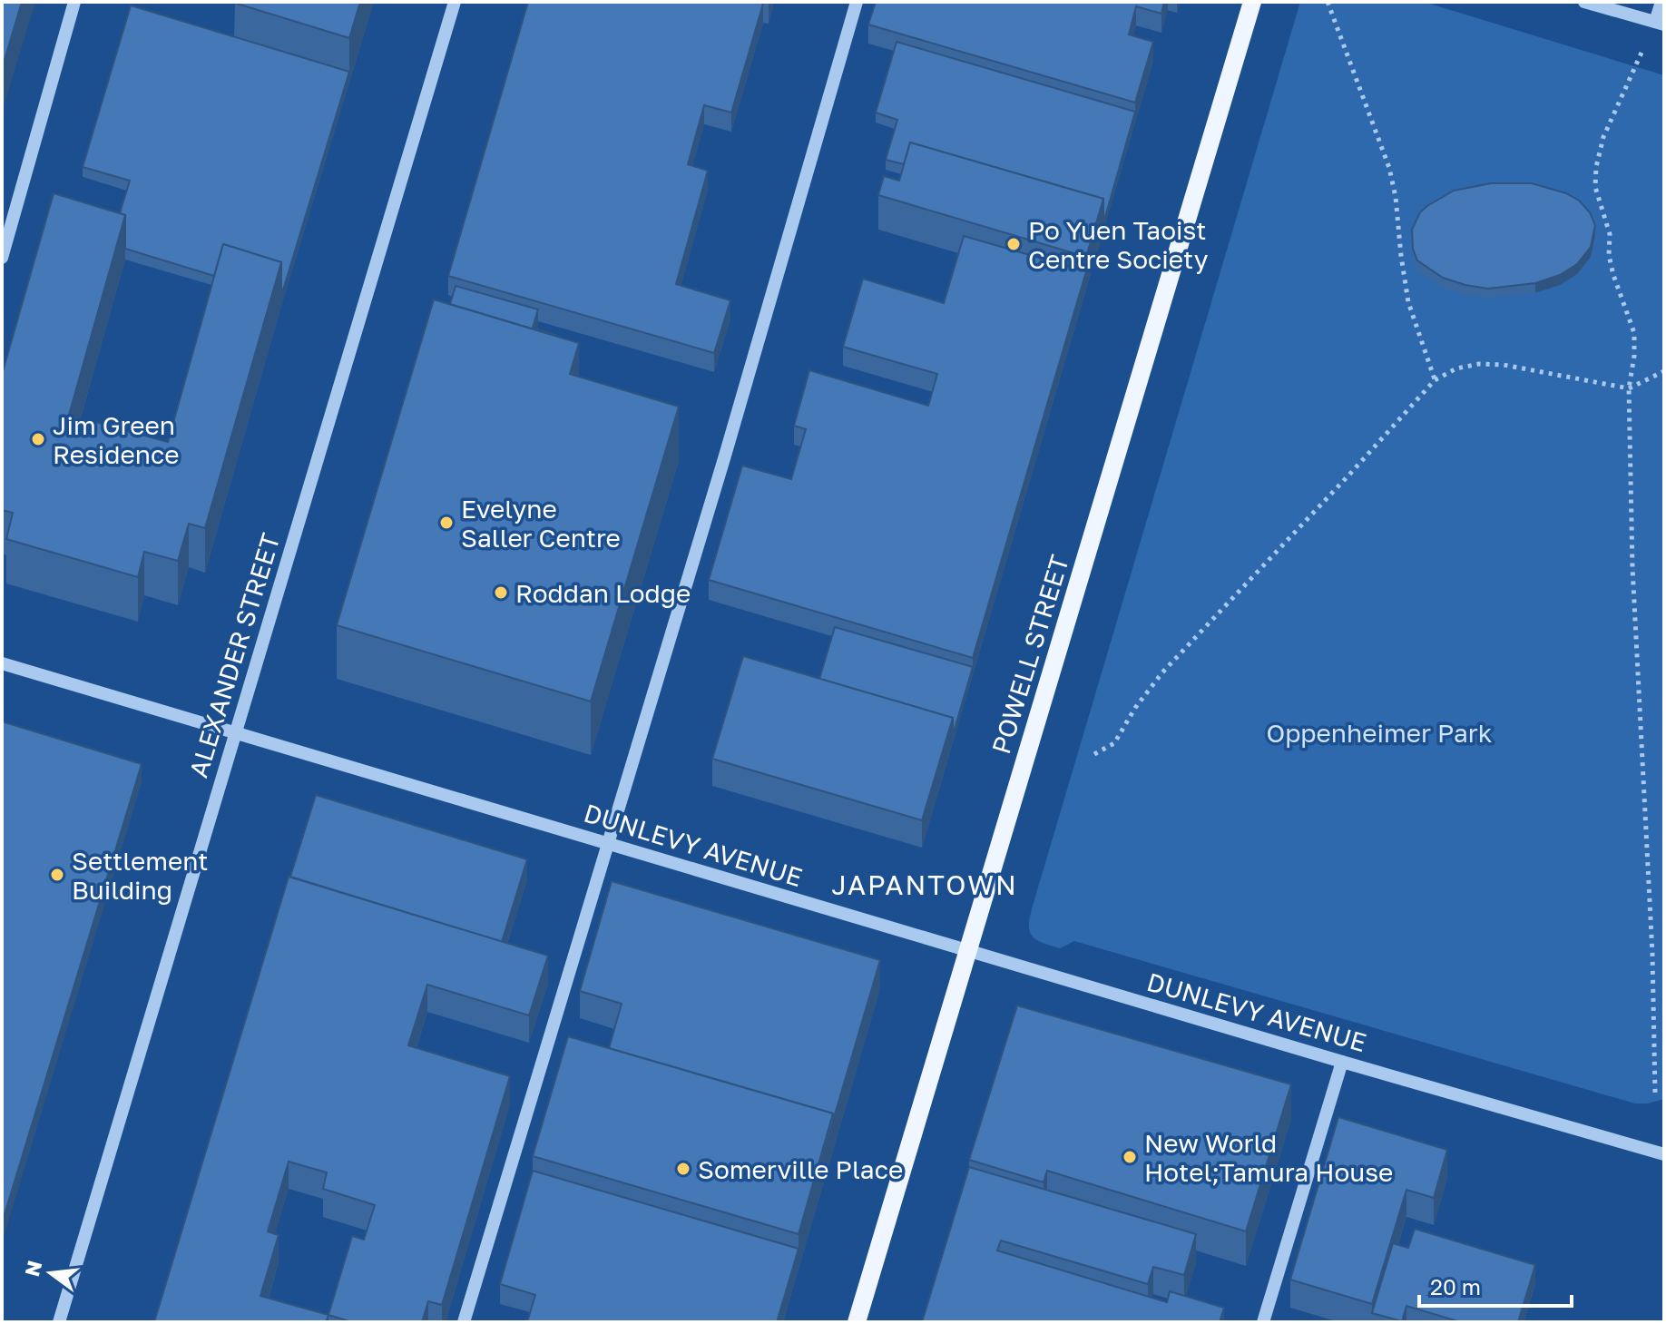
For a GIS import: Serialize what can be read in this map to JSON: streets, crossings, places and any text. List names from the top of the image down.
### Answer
{
  "streets": {
    "main road": ["POWELL STREET"],
    "street": ["ALEXANDER STREET", "DUNLEVY AVENUE"]
  },
  "crossings": [
    ["POWELL STREET", "DUNLEVY AVENUE"],
    ["ALEXANDER STREET", "DUNLEVY AVENUE"]
  ],
  "districts": ["JAPANTOWN"],
  "parks": ["Oppenheimer Park"],
  "places": [
    "Po Yuen Taoist Centre Society",
    "Jim Green Residence",
    "Evelyne Saller Centre",
    "Roddan Lodge",
    "Settlement Building",
    "New World Hotel;Tamura House",
    "Somerville Place"
  ],
  "scale_bar": "20 m",
  "north": "left"
}
